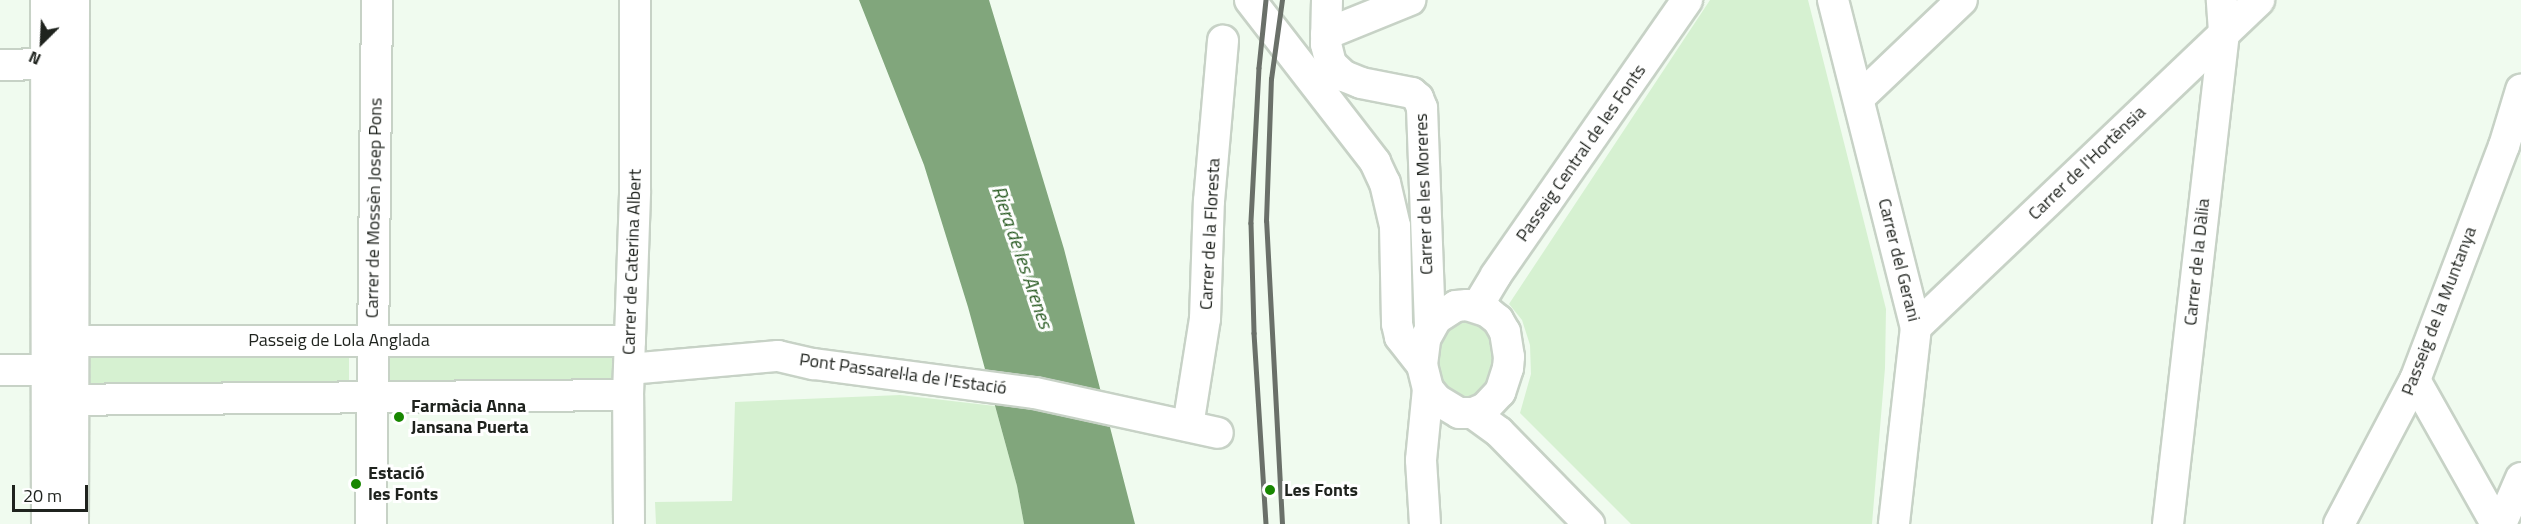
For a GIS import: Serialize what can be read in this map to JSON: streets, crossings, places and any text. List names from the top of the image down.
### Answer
{
  "streets": {
    "street": [
      "Passeig Central de les Fonts",
      "Carrer de l'Hortènsia",
      "Carrer de les Moreres",
      "Carrer de Mossèn Josep Pons",
      "Carrer de la Floresta",
      "Carrer del Gerani",
      "Carrer de Caterina Albert",
      "Carrer de la Dàlia",
      "Passeig de la Muntanya",
      "Passeig de Lola Anglada",
      "Pont Passarel·la de l'Estació"
    ]
  },
  "crossings": [
    ["Passeig Central de les Fonts", "Carrer de les Moreres"],
    ["Carrer de l'Hortènsia", "Carrer del Gerani"],
    ["Carrer de l'Hortènsia", "Carrer de la Dàlia"],
    ["Carrer de Mossèn Josep Pons", "Passeig de Lola Anglada"],
    ["Carrer de la Floresta", "Pont Passarel·la de l'Estació"],
    ["Carrer de Caterina Albert", "Passeig de Lola Anglada"],
    ["Carrer de Caterina Albert", "Pont Passarel·la de l'Estació"],
    ["Passeig de Lola Anglada", "Pont Passarel·la de l'Estació"]
  ],
  "water": ["Riera de les Arenes"],
  "places": ["Farmàcia Anna Jansana Puerta", "Estació les Fonts", "Les Fonts"],
  "scale_bar": "20 m",
  "north": "bottom left"
}
